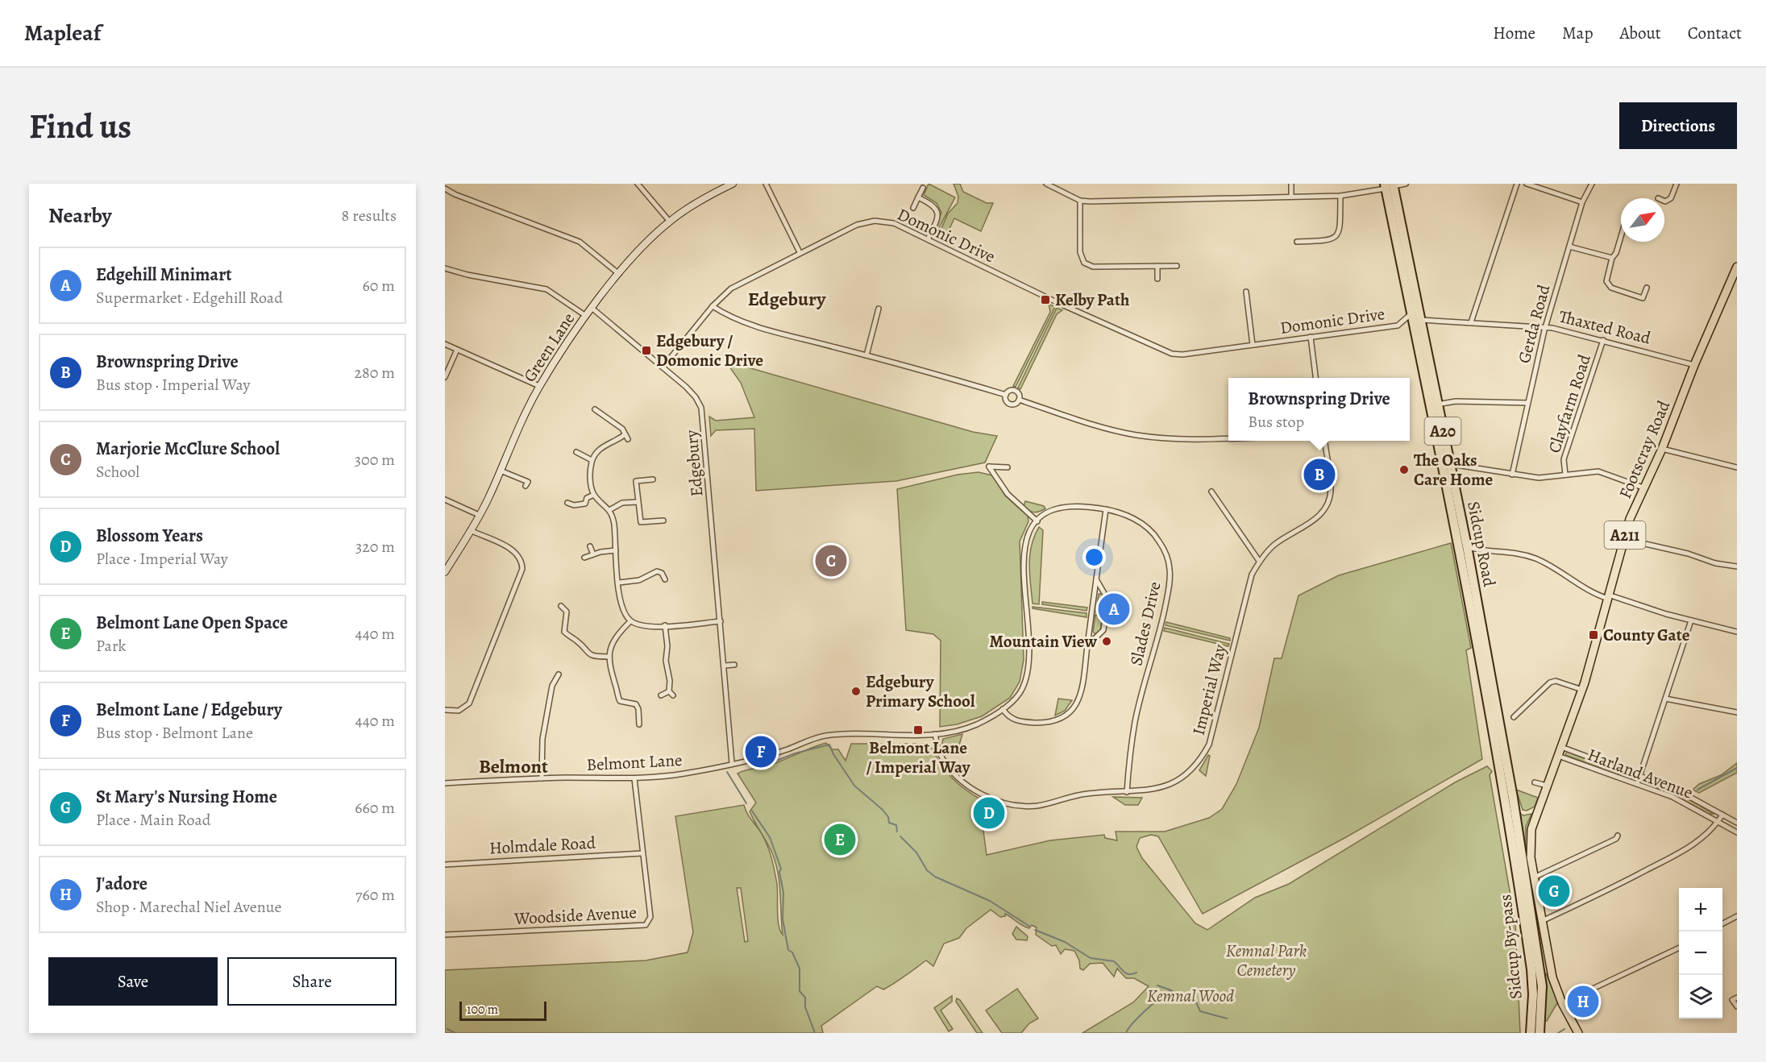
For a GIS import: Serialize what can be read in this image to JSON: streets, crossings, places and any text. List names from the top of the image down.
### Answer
{
  "streets": {
    "highway": ["A20", "Sidcup Road", "Sidcup By-pass"],
    "main road": ["Green Lane", "Footscray Road", "A211"],
    "street": [
      "Domonic Drive",
      "Gerda Road",
      "Thaxted Road",
      "Clayfarm Road",
      "Edgebury",
      "Slades Drive",
      "Imperial Way",
      "Belmont Lane",
      "Harland Avenue",
      "Holmdale Road",
      "Woodside Avenue"
    ]
  },
  "crossings": [
    ["Domonic Drive", "Edgebury"],
    ["Domonic Drive", "Sidcup Road"],
    ["Gerda Road", "Thaxted Road"],
    ["Thaxted Road", "Clayfarm Road"],
    ["Thaxted Road", "Footscray Road"],
    ["Thaxted Road", "Sidcup Road"],
    ["Green Lane", "Edgebury"],
    ["Footscray Road", "A211"],
    ["Footscray Road", "Harland Avenue"],
    ["Edgebury", "Belmont Lane"],
    ["Sidcup Road", "Sidcup By-pass"],
    ["Slades Drive", "Imperial Way"],
    ["Imperial Way", "Belmont Lane"],
    ["Belmont Lane", "Woodside Avenue"],
    ["Holmdale Road", "Woodside Avenue"]
  ],
  "districts": ["Edgebury", "Belmont"],
  "parks": ["Kemnal Park Cemetery", "Kemnal Wood"],
  "places": {
    "transit": [
      "Kelby Path",
      "Edgebury / Domonic Drive",
      "County Gate",
      "Belmont Lane / Imperial Way"
    ],
    "other": ["The Oaks Care Home", "Mountain View", "Edgebury Primary School"]
  },
  "scale_bar": "100 m",
  "north": "top right",
  "page": {
    "header": "Mapleaf",
    "nav": [
      "Home",
      "Map",
      "About",
      "Contact"
    ],
    "buttons": [
      "Directions",
      ["Save", "Share"]
    ],
    "title": "Find us",
    "heading": ["Nearby", "8 results"],
    "list": [
      {
        "mark": "A",
        "name": "Edgehill Minimart",
        "note": "Supermarket · Edgehill Road",
        "value": "60 m"
      },
      {
        "mark": "B",
        "name": "Brownspring Drive",
        "note": "Bus stop · Imperial Way",
        "value": "280 m"
      },
      {
        "mark": "C",
        "name": "Marjorie McClure School",
        "note": "School",
        "value": "300 m"
      },
      {
        "mark": "D",
        "name": "Blossom Years",
        "note": "Place · Imperial Way",
        "value": "320 m"
      },
      {
        "mark": "E",
        "name": "Belmont Lane Open Space",
        "note": "Park",
        "value": "440 m"
      },
      {
        "mark": "F",
        "name": "Belmont Lane / Edgebury",
        "note": "Bus stop · Belmont Lane",
        "value": "440 m"
      },
      {
        "mark": "G",
        "name": "St Mary's Nursing Home",
        "note": "Place · Main Road",
        "value": "660 m"
      },
      {
        "mark": "H",
        "name": "J'adore",
        "note": "Shop · Marechal Niel Avenue",
        "value": "760 m"
      }
    ],
    "popup": ["Brownspring Drive", "Bus stop"],
    "pins": [
      "B",
      "C",
      "A",
      "F",
      "D",
      "E",
      "G",
      "H"
    ],
    "map_buttons": ["+", "−"],
    "scale": "100 m"
  }
}
